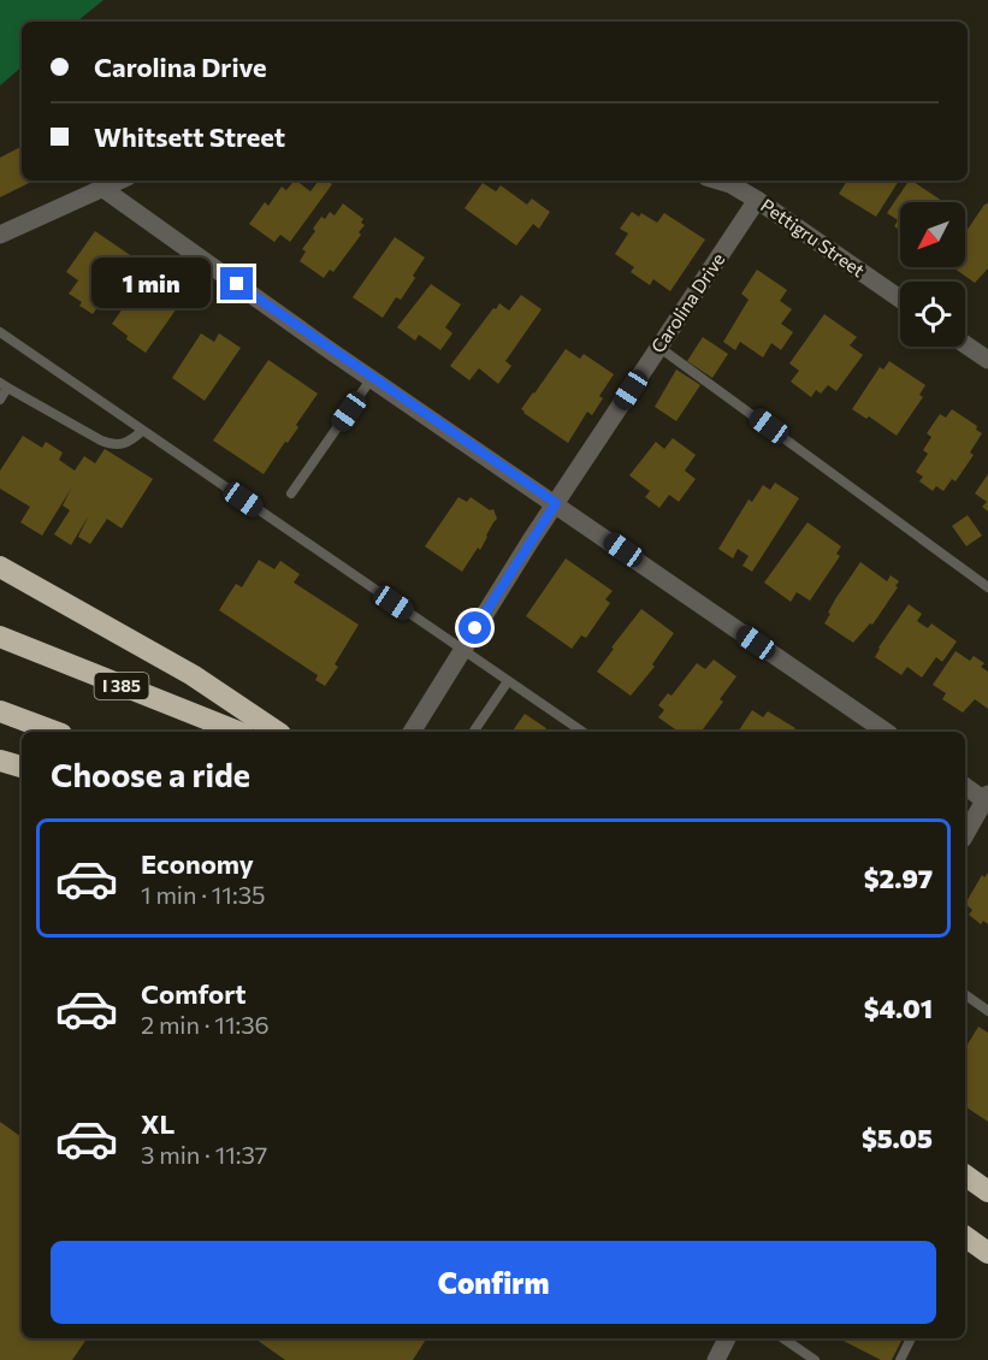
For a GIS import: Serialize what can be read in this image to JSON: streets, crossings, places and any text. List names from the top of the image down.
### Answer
{
  "streets": {
    "highway": ["I 385"],
    "street": ["Pettigru Street", "Carolina Drive"]
  },
  "crossings": [
    ["Pettigru Street", "Carolina Drive"]
  ],
  "north": "bottom left",
  "page": {
    "banner": ["Carolina Drive", "Whitsett Street"],
    "bubble": "1 min",
    "heading": "Choose a ride",
    "list": [
      {
        "name": "Economy",
        "note": "1 min · 11:35",
        "value": "$2.97"
      },
      {
        "name": "Comfort",
        "note": "2 min · 11:36",
        "value": "$4.01"
      },
      {
        "name": "XL",
        "note": "3 min · 11:37",
        "value": "$5.05"
      }
    ],
    "buttons": "Confirm"
  }
}
